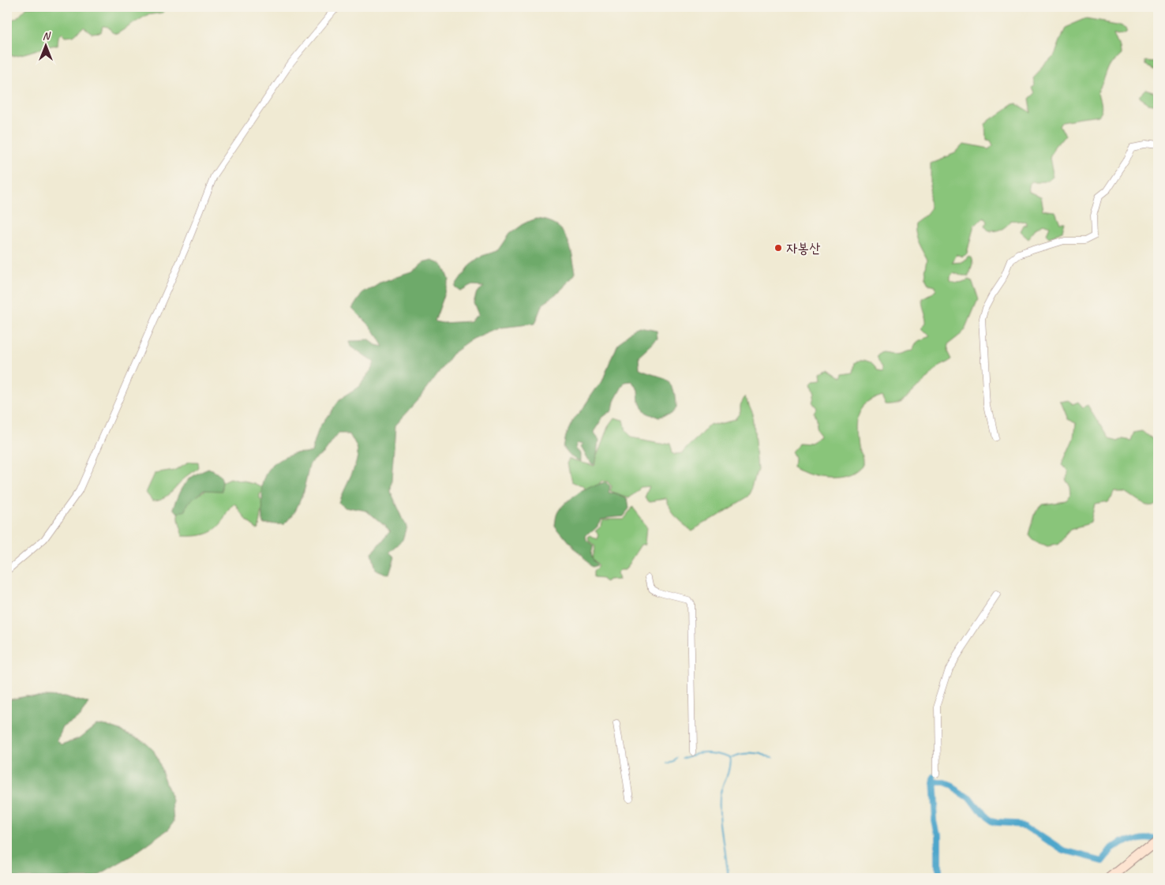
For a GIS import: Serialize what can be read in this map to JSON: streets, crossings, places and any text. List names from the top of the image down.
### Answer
{
  "places": ["자봉산"],
  "north": "top"
}
